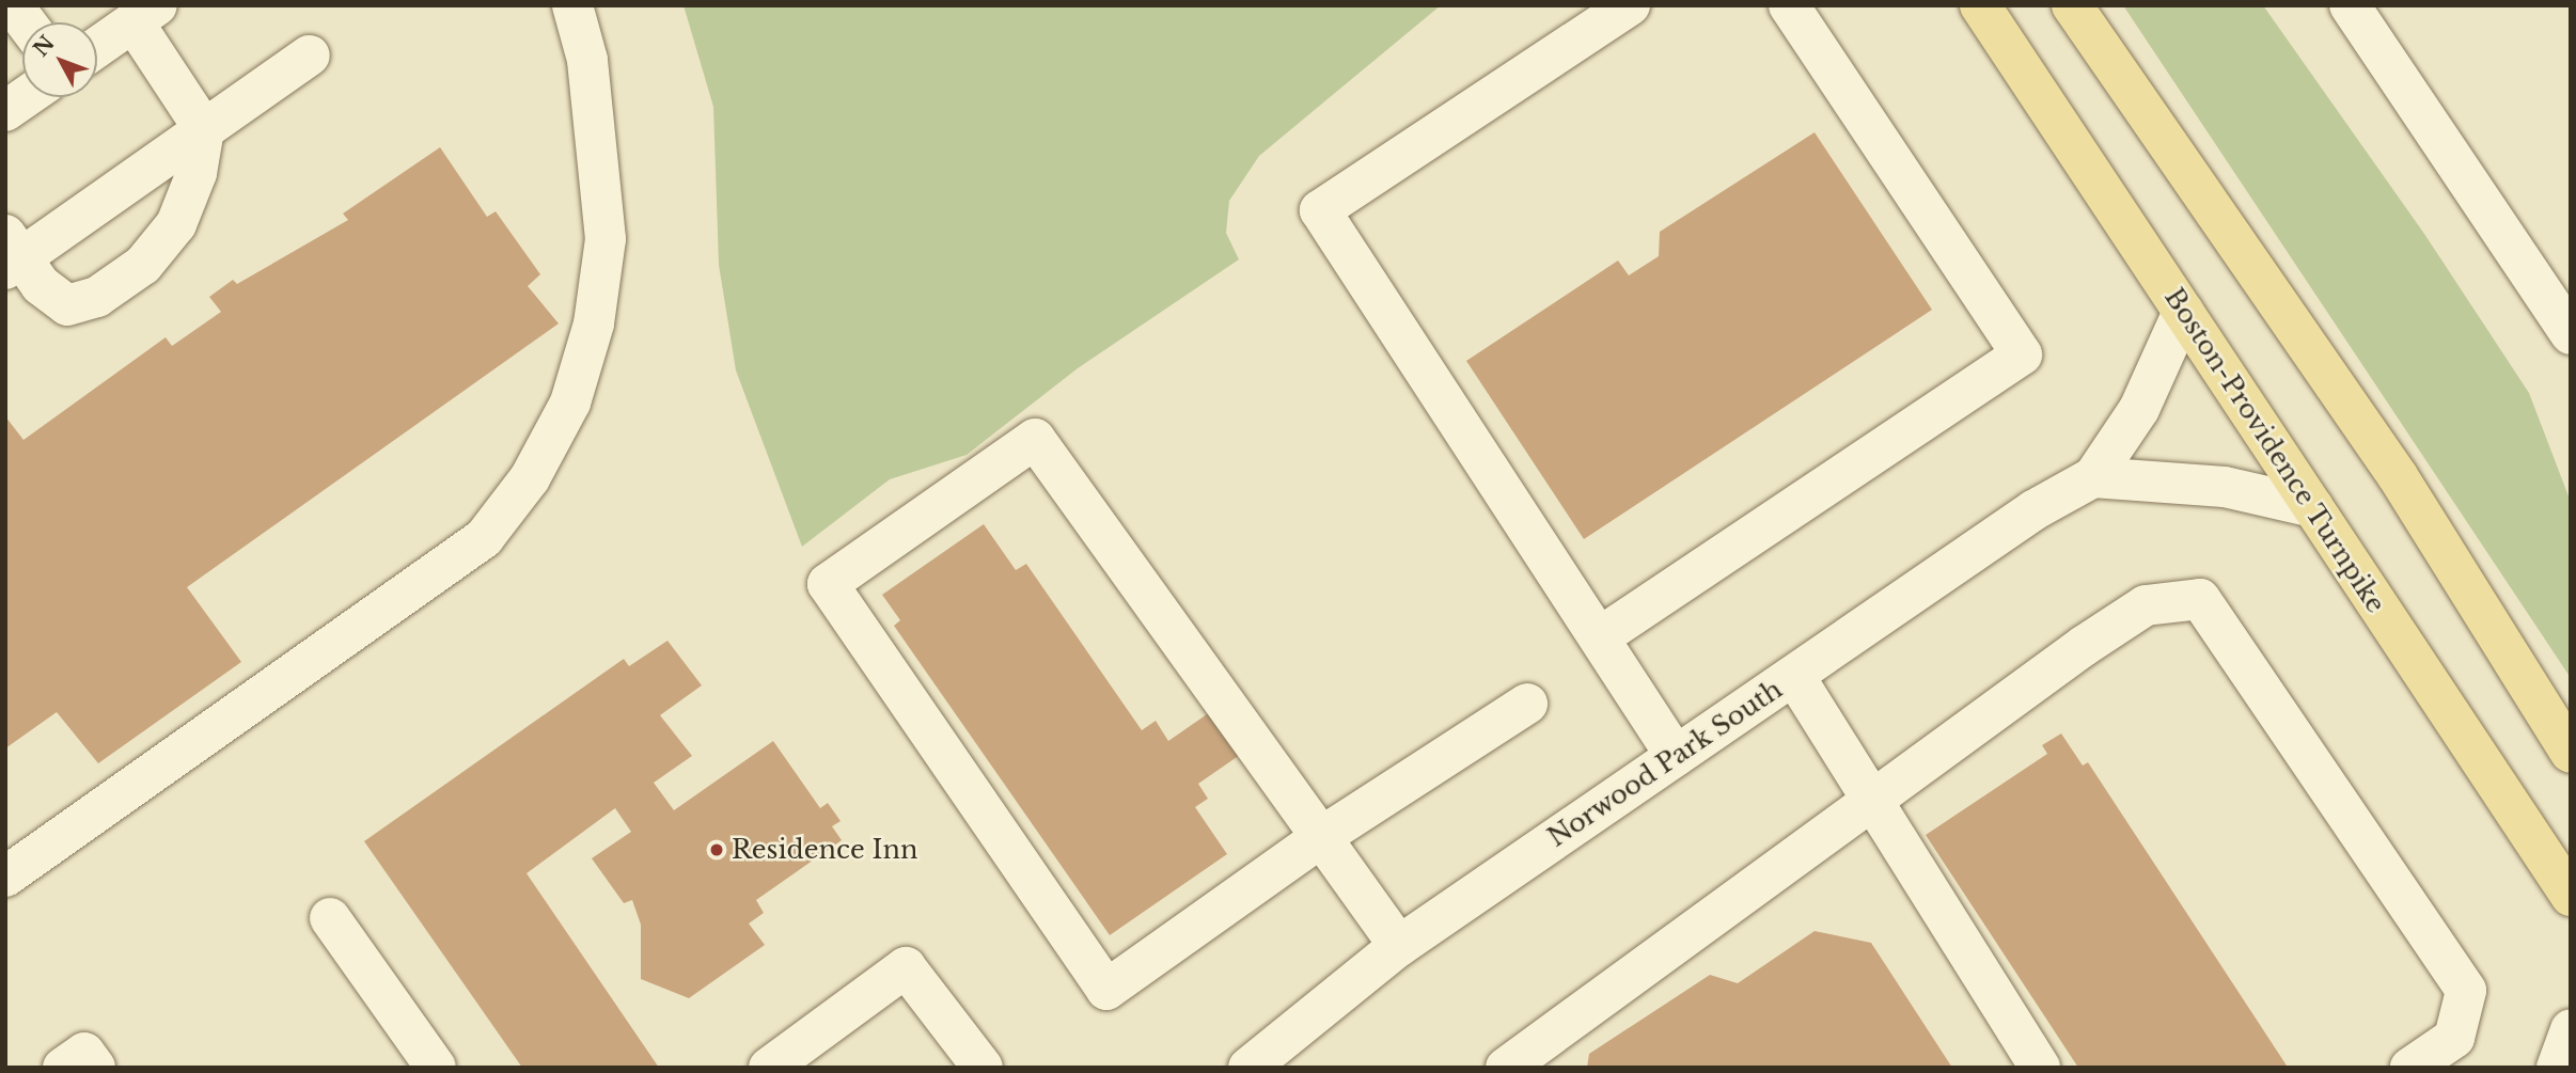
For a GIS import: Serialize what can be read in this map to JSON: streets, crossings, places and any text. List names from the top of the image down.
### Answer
{
  "streets": {
    "main road": ["Boston-Providence Turnpike"],
    "street": ["Norwood Park South"]
  },
  "crossings": [
    ["Boston-Providence Turnpike", "Norwood Park South"]
  ],
  "places": ["Residence Inn"],
  "north": "top left"
}
